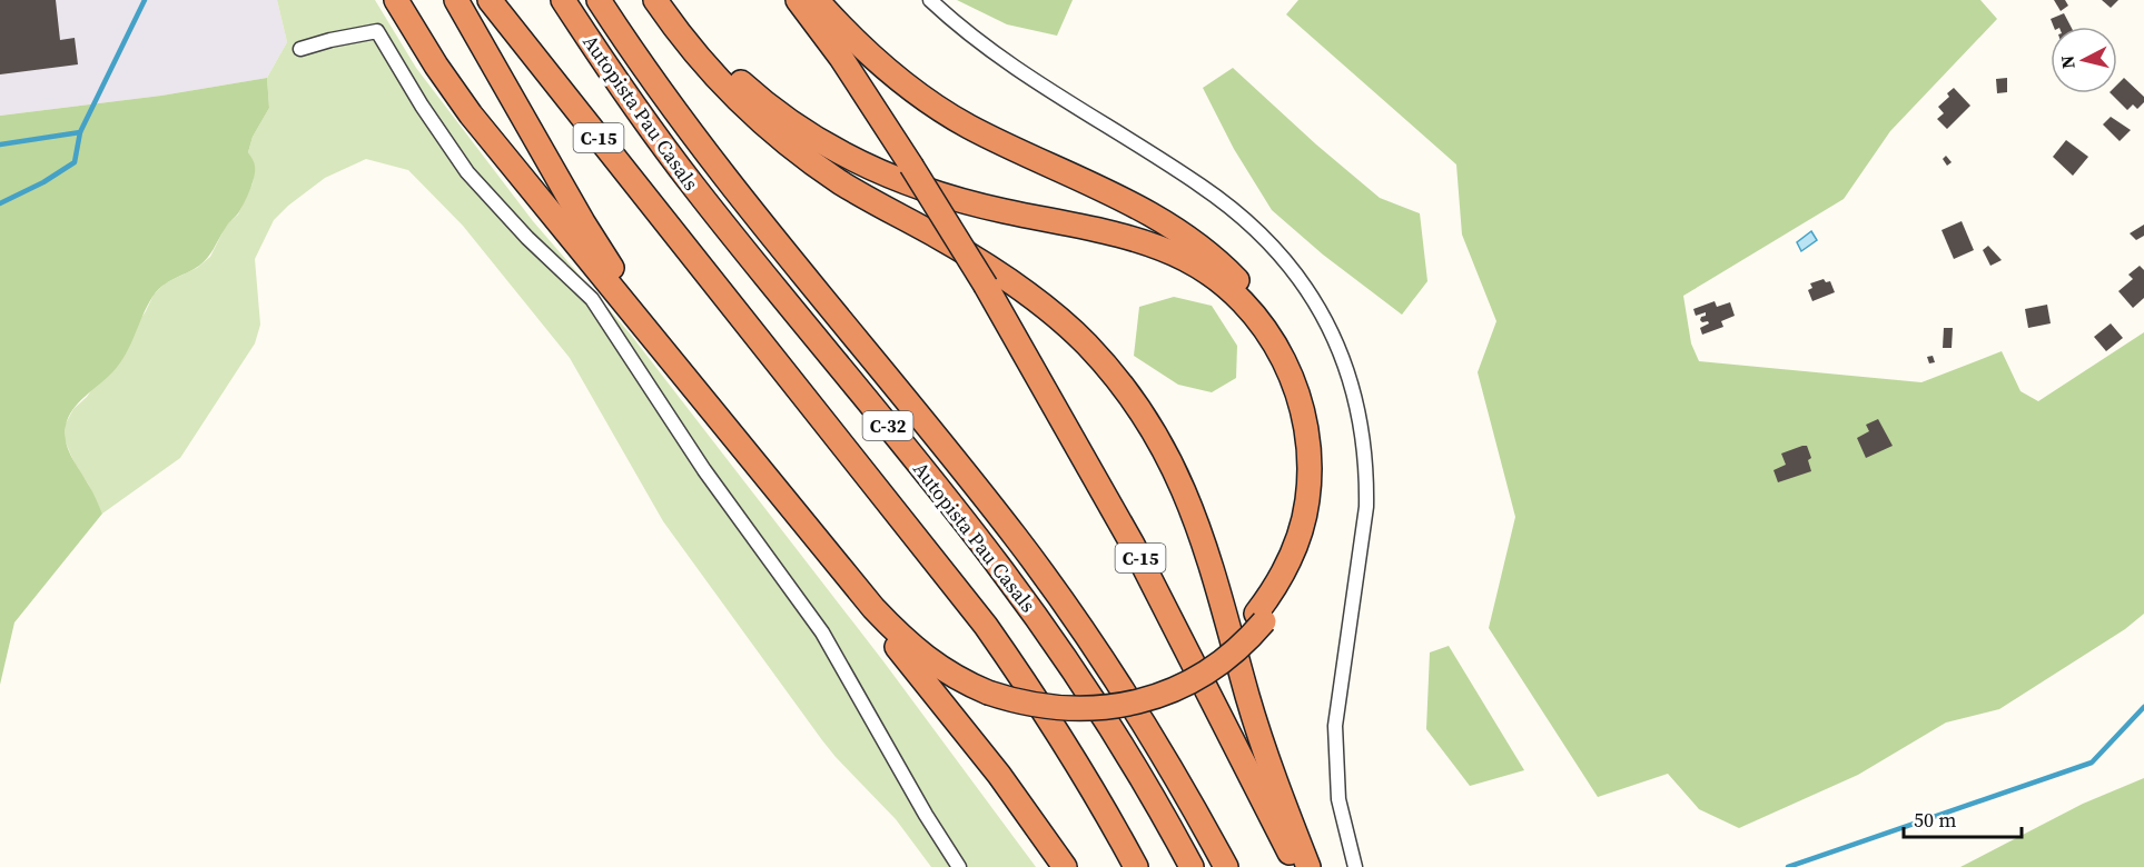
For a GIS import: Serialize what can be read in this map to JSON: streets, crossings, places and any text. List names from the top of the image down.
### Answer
{
  "streets": {
    "highway": ["Autopista Pau Casals", "C-15", "C-32"]
  },
  "scale_bar": "50 m",
  "north": "left"
}
